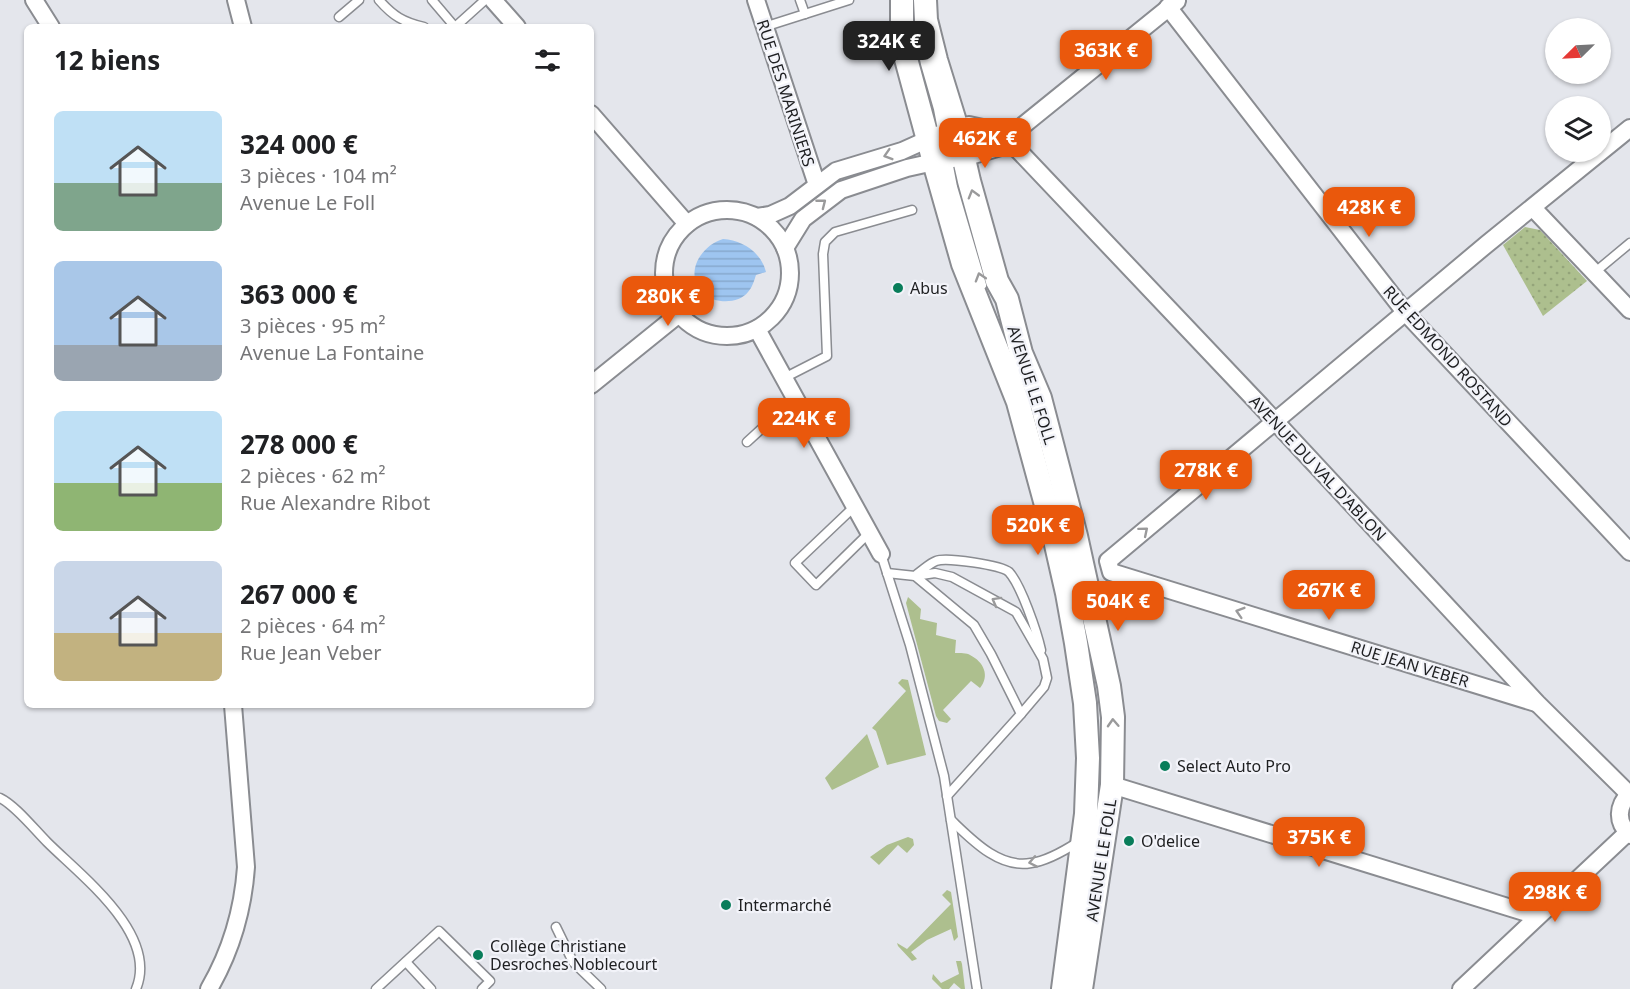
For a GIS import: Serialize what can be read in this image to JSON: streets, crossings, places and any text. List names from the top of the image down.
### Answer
{
  "streets": {
    "main road": ["AVENUE LE FOLL"],
    "street": [
      "RUE DES MARINIERS",
      "RUE EDMOND ROSTAND",
      "AVENUE DU VAL D'ABLON",
      "RUE JEAN VEBER"
    ]
  },
  "crossings": [
    ["AVENUE LE FOLL", "AVENUE DU VAL D'ABLON"],
    ["AVENUE DU VAL D'ABLON", "RUE JEAN VEBER"]
  ],
  "places": [
    "Abus",
    "Select Auto Pro",
    "O'delice",
    "Intermarché",
    "Collège Christiane Desroches Noblecourt"
  ],
  "north": "bottom left",
  "page": {
    "price": [
      "324K €",
      "363K €",
      "462K €",
      "428K €",
      "280K €",
      "224K €",
      "278K €",
      "520K €",
      "267K €",
      "504K €",
      "375K €",
      "298K €"
    ],
    "heading": "12 biens",
    "list": [
      {
        "name": "324 000 €",
        "note": "3 pièces · 104 m² · Avenue Le Foll"
      },
      {
        "name": "363 000 €",
        "note": "3 pièces · 95 m² · Avenue La Fontaine"
      },
      {
        "name": "278 000 €",
        "note": "2 pièces · 62 m² · Rue Alexandre Ribot"
      },
      {
        "name": "267 000 €",
        "note": "2 pièces · 64 m² · Rue Jean Veber"
      }
    ]
  }
}
